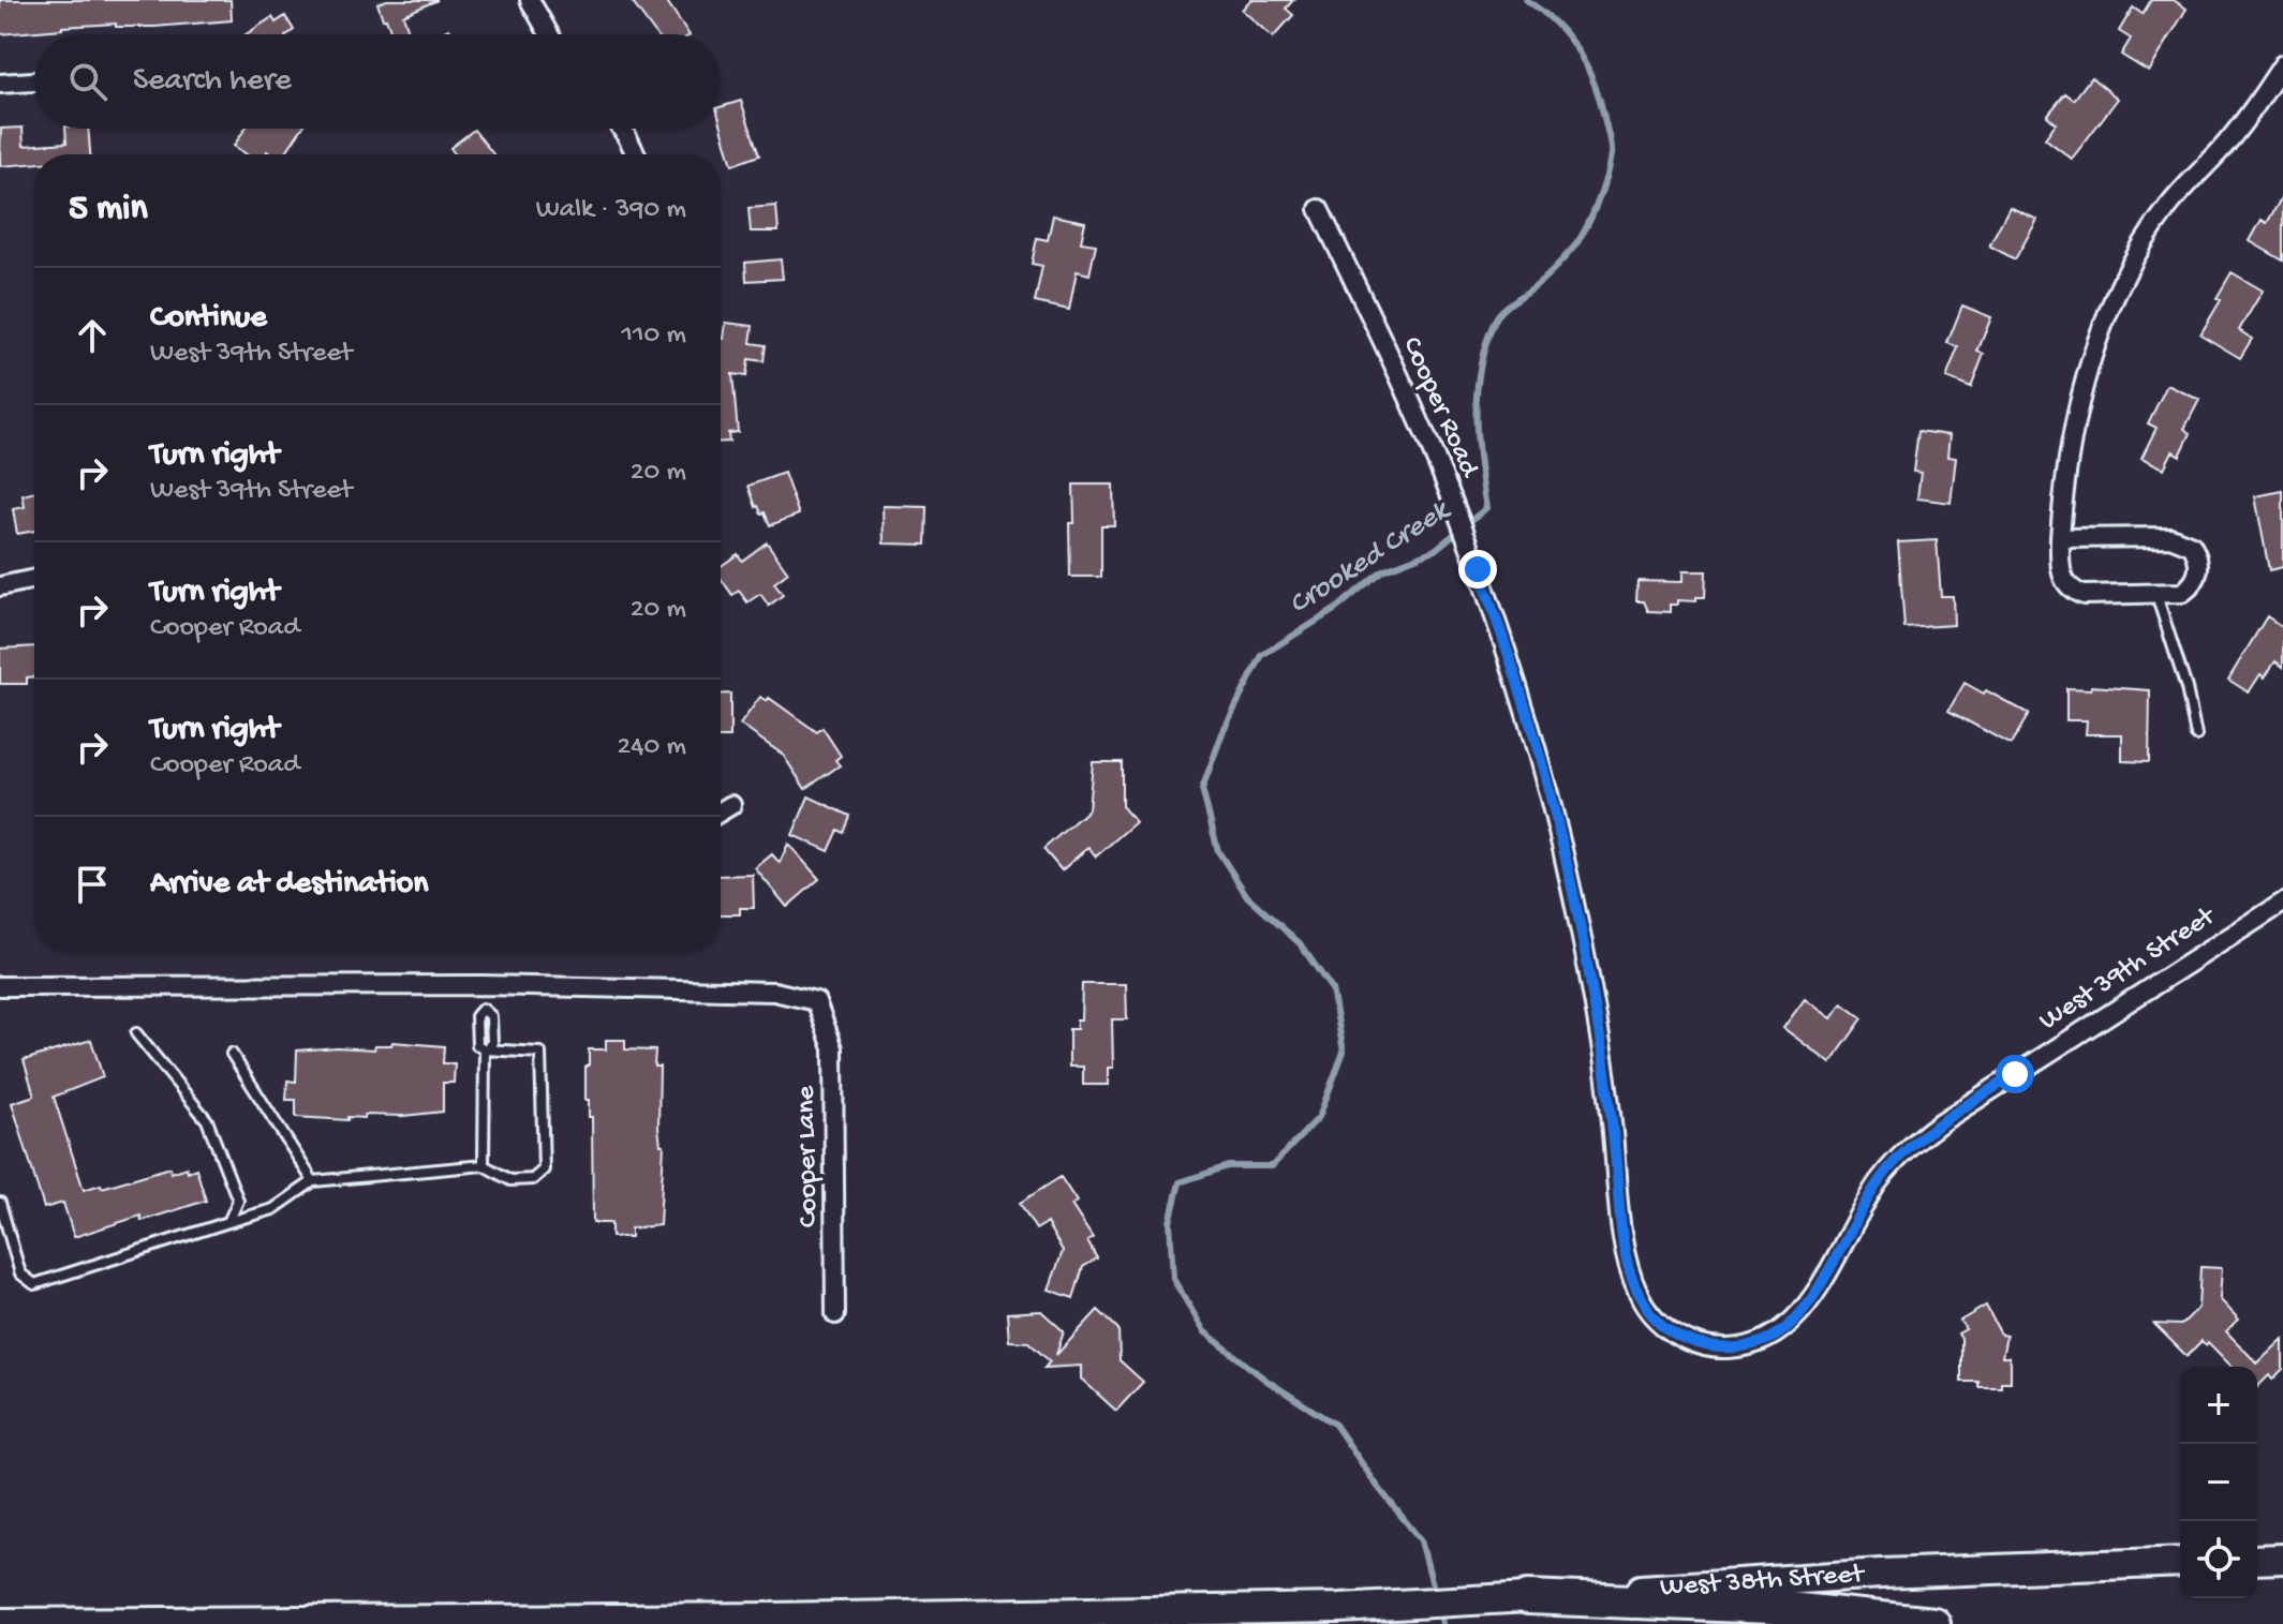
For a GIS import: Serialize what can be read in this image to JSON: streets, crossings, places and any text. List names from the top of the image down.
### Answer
{
  "streets": {
    "main road": ["West 38th Street"],
    "street": ["Cooper Road", "West 39th Street", "Cooper Lane"]
  },
  "crossings": [
    ["Cooper Road", "West 39th Street"]
  ],
  "water": ["Crooked Creek"],
  "page": {
    "search": "Search here",
    "heading": ["5 min", "Walk · 390 m"],
    "list": [
      ["Continue", "West 39th Street", "110 m"],
      ["Turn right", "West 39th Street", "20 m"],
      ["Turn right", "Cooper Road", "20 m"],
      ["Turn right", "Cooper Road", "240 m"],
      "Arrive at destination"
    ],
    "map_buttons": ["+", "−"]
  }
}
